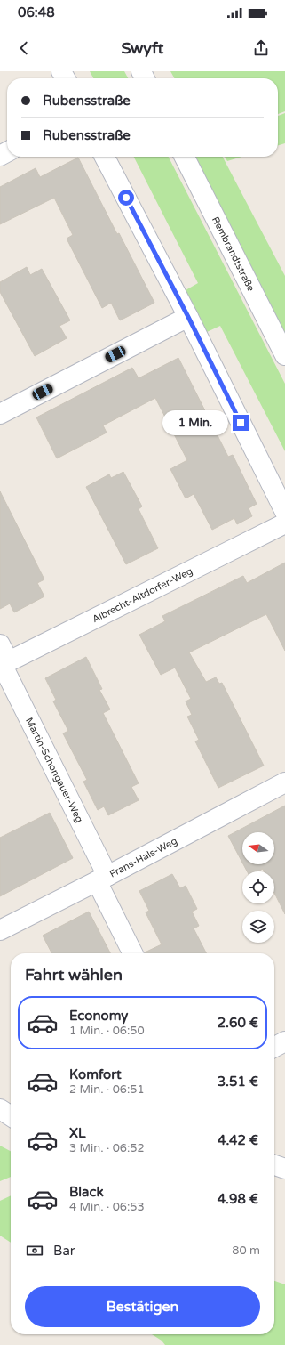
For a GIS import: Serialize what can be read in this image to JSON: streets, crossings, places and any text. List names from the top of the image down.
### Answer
{
  "streets": {
    "street": [
      "Rembrandtstraße",
      "Albrecht-Altdorfer-Weg",
      "Martin-Schongauer-Weg",
      "Frans-Hals-Weg"
    ]
  },
  "crossings": [
    ["Albrecht-Altdorfer-Weg", "Martin-Schongauer-Weg"],
    ["Martin-Schongauer-Weg", "Frans-Hals-Weg"]
  ],
  "north": "left",
  "page": {
    "status": "06:48",
    "header": "Swyft",
    "banner": ["Rubensstraße", "Rubensstraße"],
    "bubble": "1 Min.",
    "heading": "Fahrt wählen",
    "list": [
      {
        "name": "Economy",
        "note": "1 Min. · 06:50",
        "value": "2.60 €"
      },
      {
        "name": "Komfort",
        "note": "2 Min. · 06:51",
        "value": "3.51 €"
      },
      {
        "name": "XL",
        "note": "3 Min. · 06:52",
        "value": "4.42 €"
      },
      {
        "name": "Black",
        "note": "4 Min. · 06:53",
        "value": "4.98 €"
      }
    ],
    "pay": ["Bar", "80 m"],
    "buttons": "Bestätigen"
  }
}
